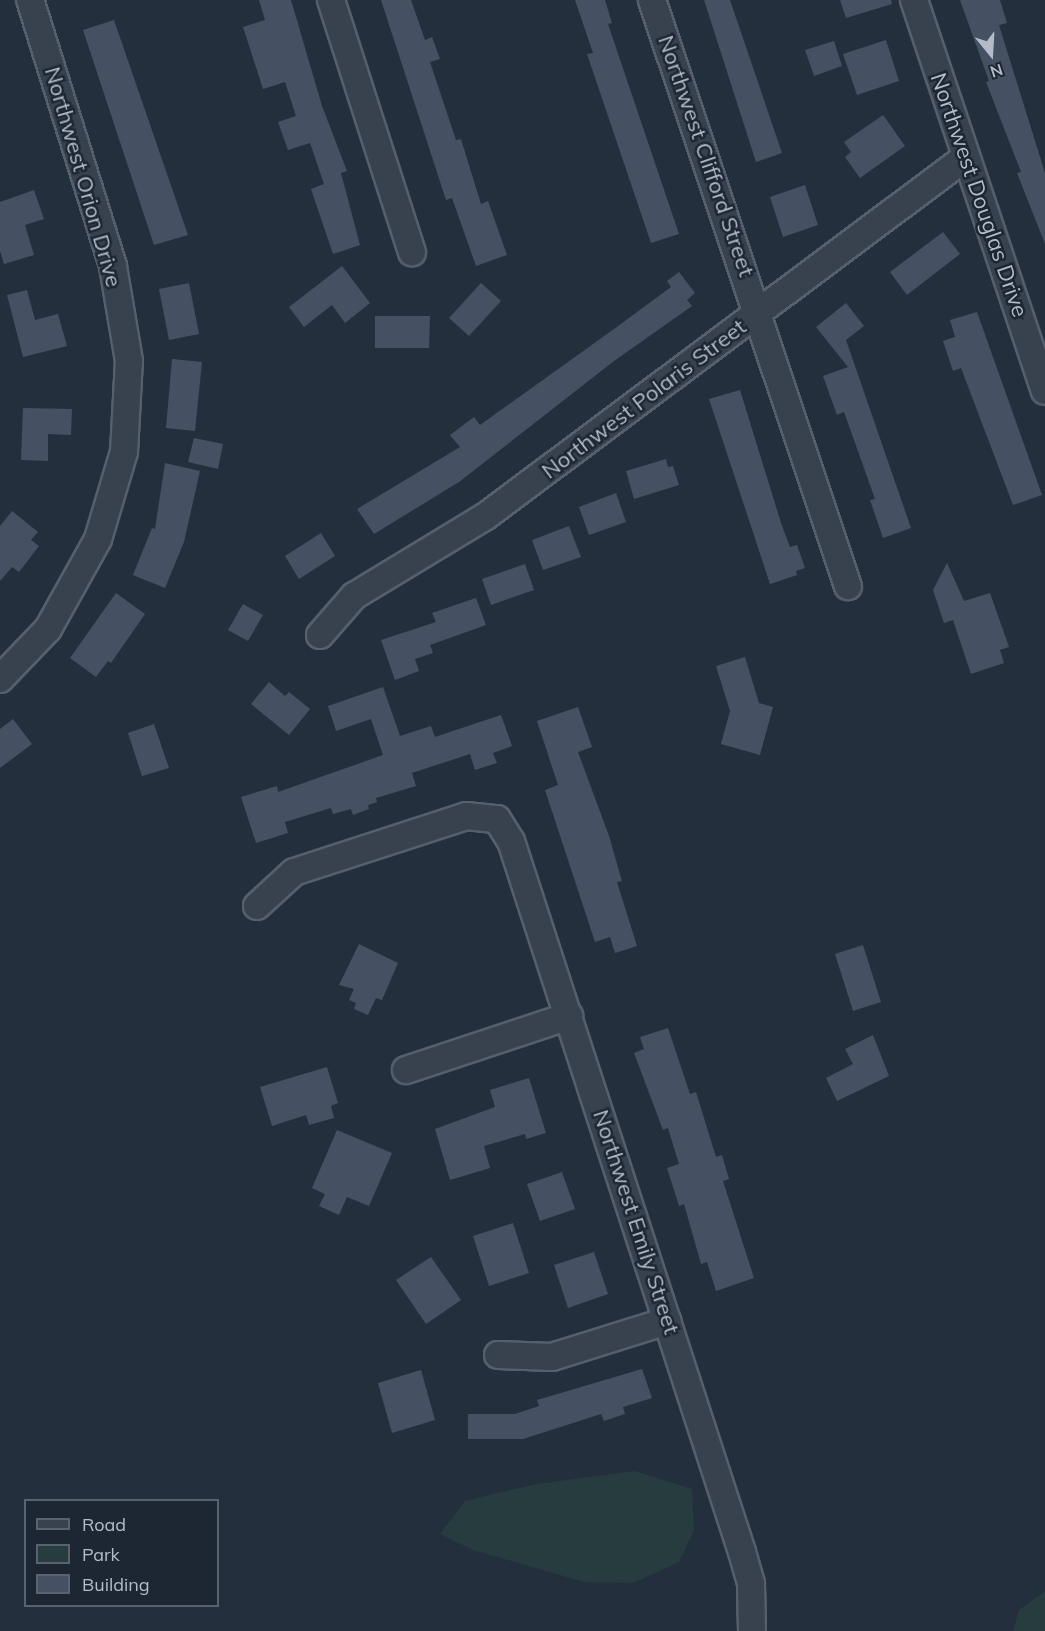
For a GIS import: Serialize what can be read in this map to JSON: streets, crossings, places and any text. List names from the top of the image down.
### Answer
{
  "streets": {
    "street": [
      "Northwest Clifford Street",
      "Northwest Orion Drive",
      "Northwest Douglas Drive",
      "Northwest Polaris Street",
      "Northwest Emily Street"
    ]
  },
  "crossings": [
    ["Northwest Clifford Street", "Northwest Polaris Street"],
    ["Northwest Douglas Drive", "Northwest Polaris Street"]
  ],
  "legend": ["Road", "Park", "Building"],
  "north": "bottom"
}
